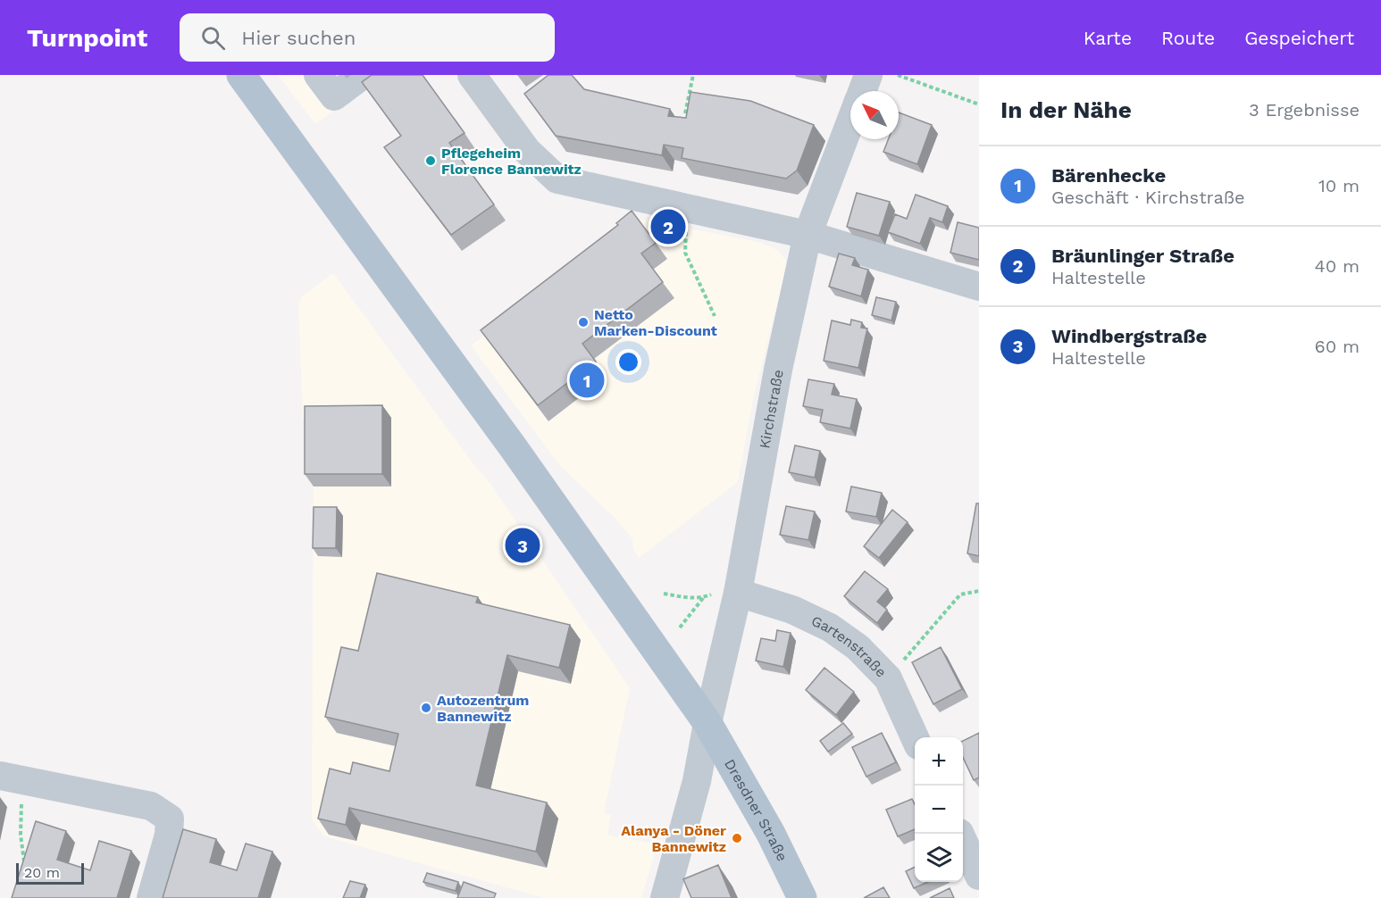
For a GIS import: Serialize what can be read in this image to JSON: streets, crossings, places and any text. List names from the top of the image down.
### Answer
{
  "streets": {
    "main road": ["Dresdner Straße"],
    "street": ["Kirchstraße", "Gartenstraße"]
  },
  "crossings": [
    ["Kirchstraße", "Gartenstraße"],
    ["Kirchstraße", "Dresdner Straße"]
  ],
  "places": [
    "Pflegeheim Florence Bannewitz",
    "Netto Marken-Discount",
    "Autozentrum Bannewitz",
    "Alanya - Döner Bannewitz"
  ],
  "scale_bar": "20 m",
  "north": "top left",
  "page": {
    "header": "Turnpoint",
    "search": "Hier suchen",
    "nav": ["Karte", "Route", "Gespeichert"],
    "heading": ["In der Nähe", "3 Ergebnisse"],
    "list": [
      {
        "mark": "1",
        "name": "Bärenhecke",
        "note": "Geschäft · Kirchstraße",
        "value": "10 m"
      },
      {
        "mark": "2",
        "name": "Bräunlinger Straße",
        "note": "Haltestelle",
        "value": "40 m"
      },
      {
        "mark": "3",
        "name": "Windbergstraße",
        "note": "Haltestelle",
        "value": "60 m"
      }
    ],
    "pins": ["2", "1", "3"],
    "map_buttons": ["+", "−"],
    "scale": "20 m"
  }
}
